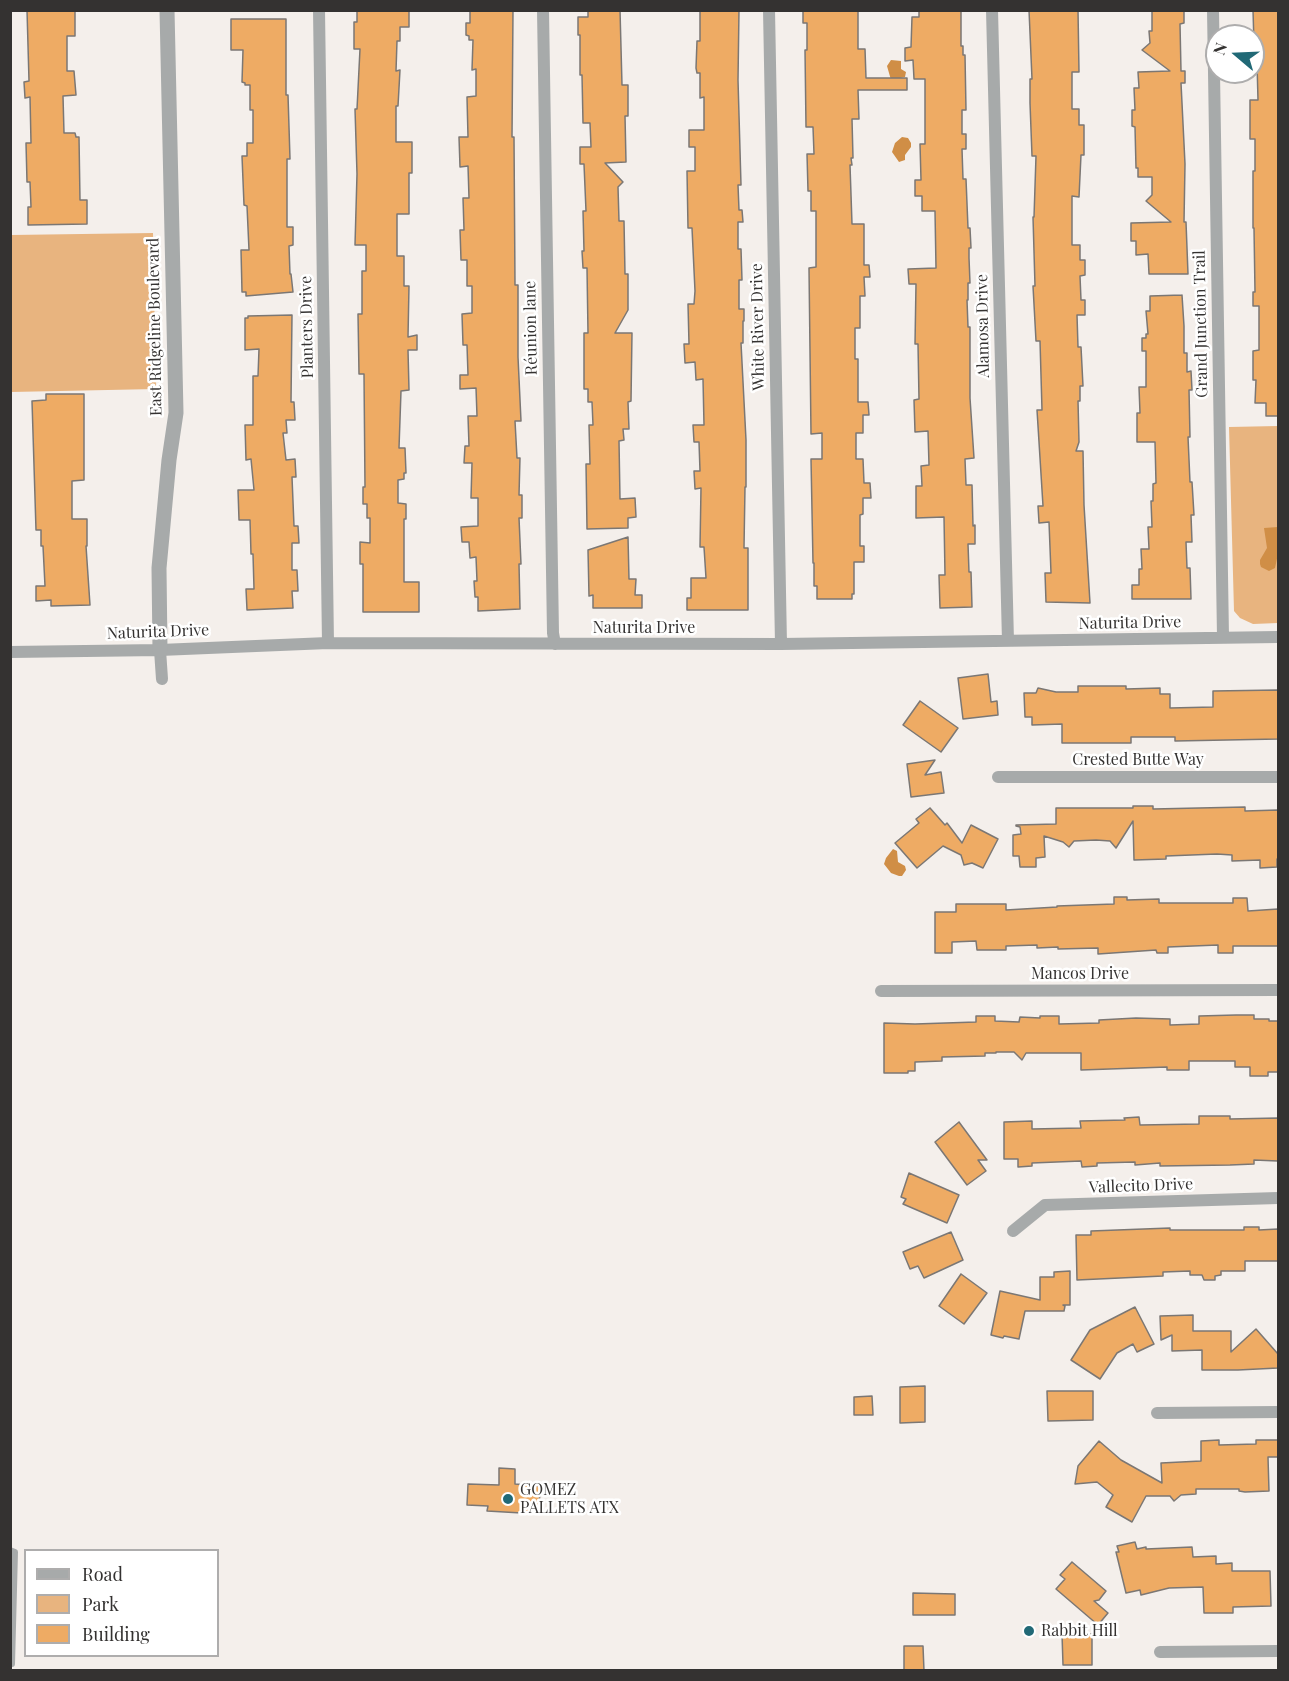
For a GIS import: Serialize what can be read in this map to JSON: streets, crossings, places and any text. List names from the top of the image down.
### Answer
{
  "streets": {
    "street": [
      "Grand Junction Trail",
      "Alamosa Drive",
      "East Ridgeline Boulevard",
      "Planters Drive",
      "White River Drive",
      "Réunion lane",
      "Naturita Drive",
      "Crested Butte Way",
      "Mancos Drive",
      "Vallecito Drive"
    ]
  },
  "crossings": [
    ["Grand Junction Trail", "Naturita Drive"],
    ["Alamosa Drive", "Naturita Drive"],
    ["East Ridgeline Boulevard", "Naturita Drive"],
    ["Planters Drive", "Naturita Drive"],
    ["White River Drive", "Naturita Drive"],
    ["Réunion lane", "Naturita Drive"]
  ],
  "places": ["GOMEZ PALLETS ATX", "Rabbit Hill"],
  "legend": ["Road", "Park", "Building"],
  "north": "left"
}
